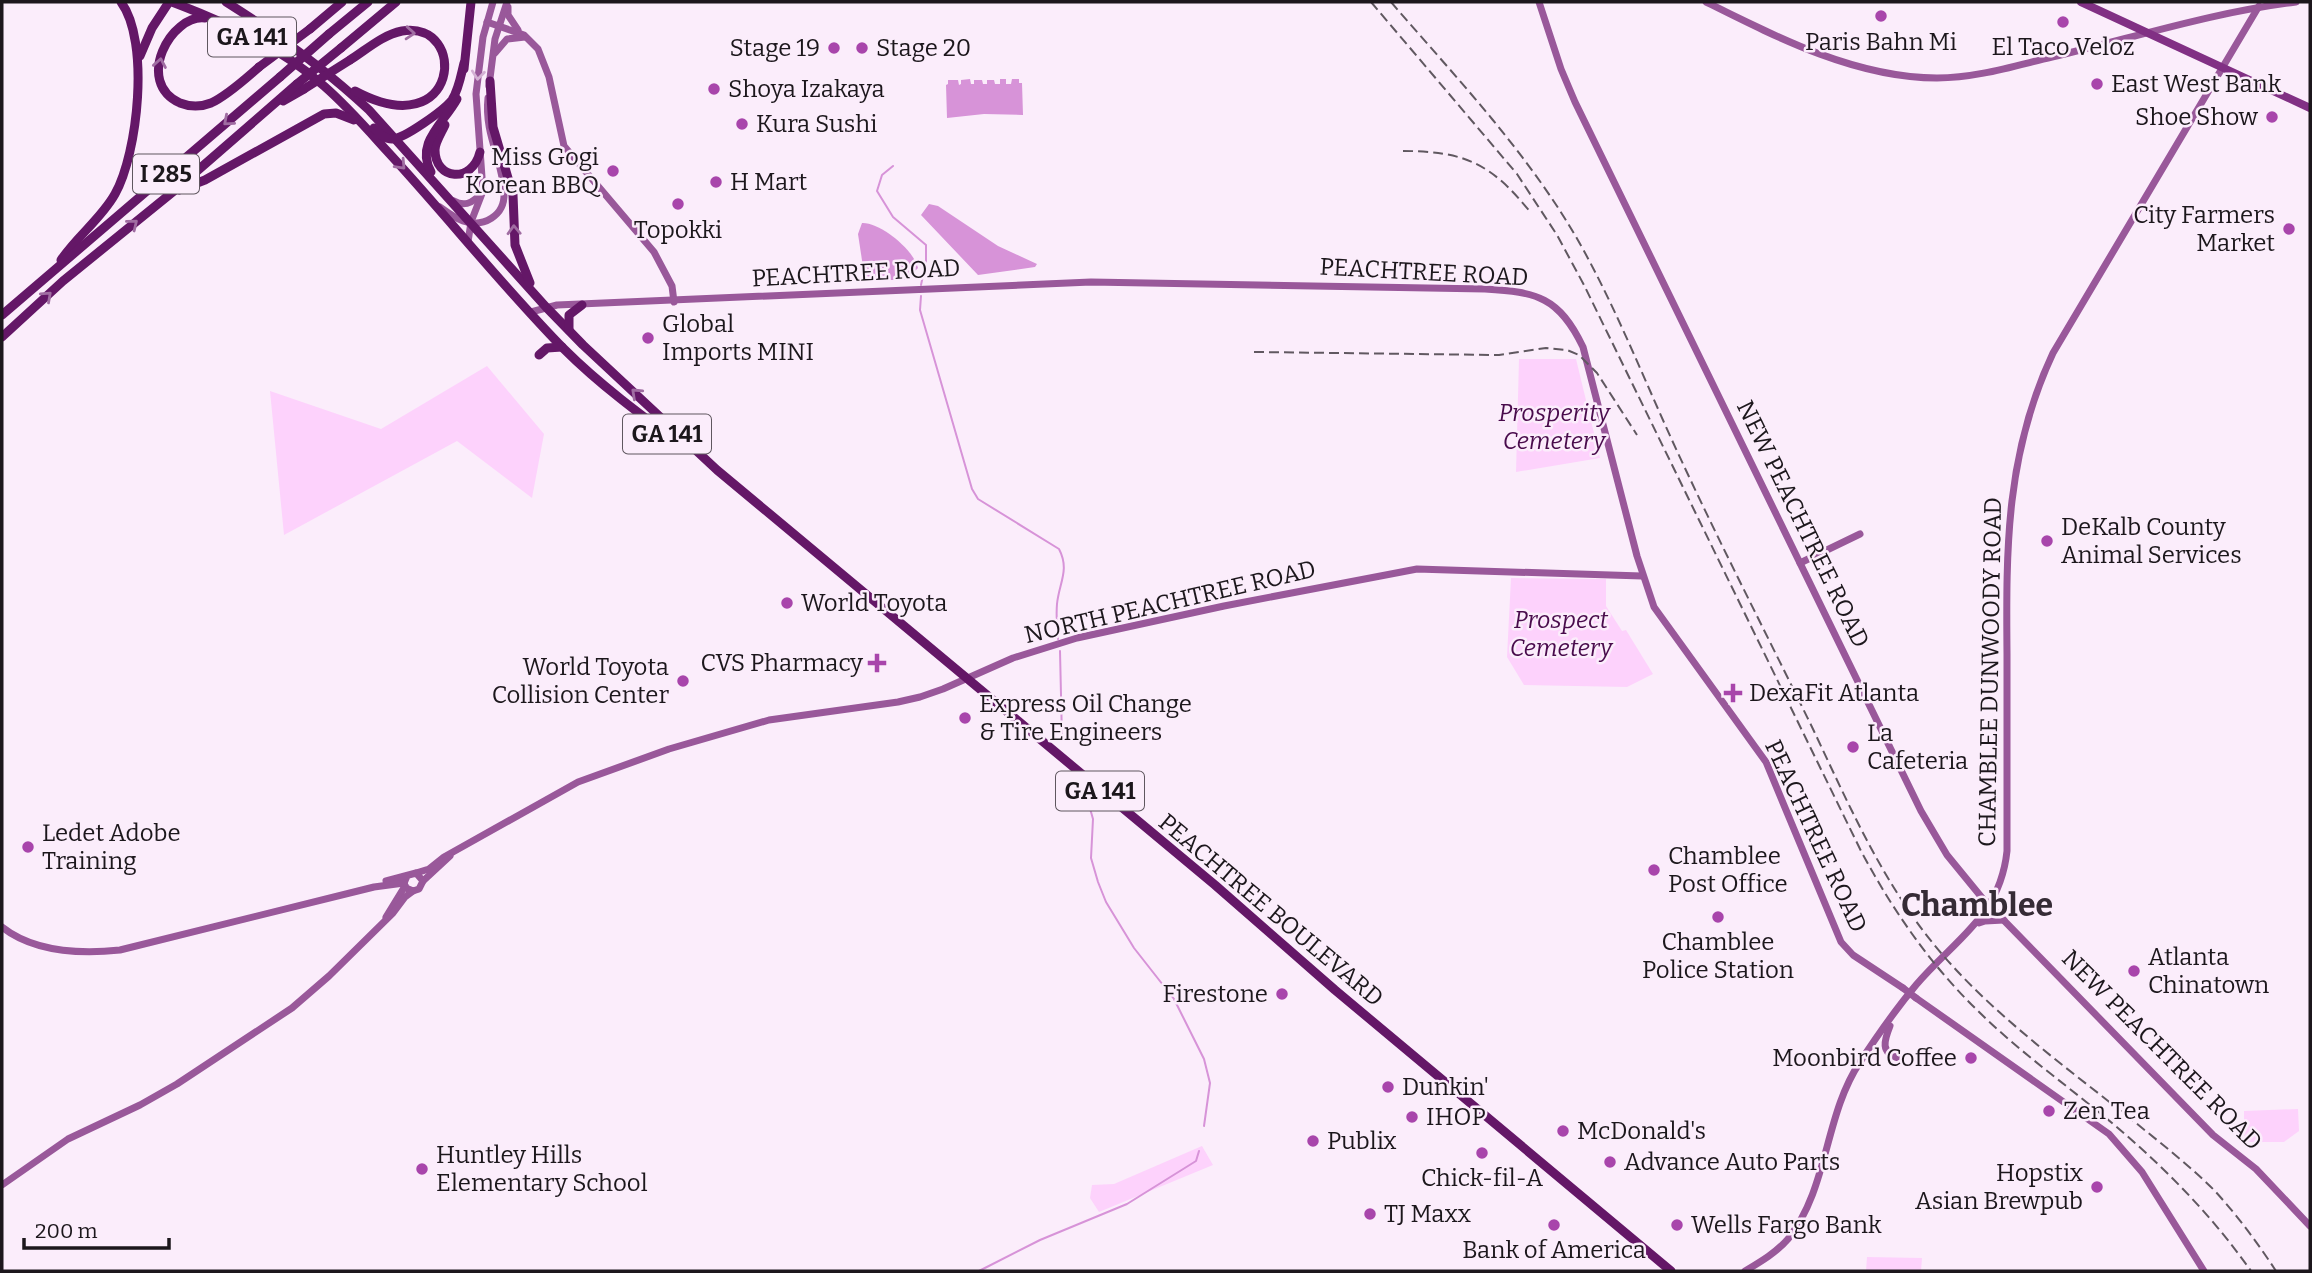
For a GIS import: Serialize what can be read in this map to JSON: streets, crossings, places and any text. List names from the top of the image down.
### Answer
{
  "streets": {
    "highway": ["GA 141", "I 285", "PEACHTREE BOULEVARD"],
    "street": [
      "PEACHTREE ROAD",
      "NEW PEACHTREE ROAD",
      "NORTH PEACHTREE ROAD",
      "CHAMBLEE DUNWOODY ROAD"
    ]
  },
  "crossings": [
    ["GA 141", "PEACHTREE ROAD"],
    ["GA 141", "PEACHTREE BOULEVARD"],
    ["PEACHTREE ROAD", "NORTH PEACHTREE ROAD"],
    ["PEACHTREE ROAD", "PEACHTREE BOULEVARD"],
    ["NEW PEACHTREE ROAD", "CHAMBLEE DUNWOODY ROAD"],
    ["NORTH PEACHTREE ROAD", "PEACHTREE BOULEVARD"]
  ],
  "districts": ["Chamblee"],
  "parks": ["Prosperity Cemetery", "Prospect Cemetery"],
  "places": {
    "other": [
      "Paris Bahn Mi",
      "El Taco Veloz",
      "Stage 19",
      "Stage 20",
      "East West Bank",
      "Shoya Izakaya",
      "Shoe Show",
      "Kura Sushi",
      "Miss Gogi Korean BBQ",
      "H Mart",
      "Topokki",
      "City Farmers Market",
      "Global Imports MINI",
      "DeKalb County Animal Services",
      "World Toyota",
      "World Toyota Collision Center",
      "Express Oil Change & Tire Engineers",
      "La Cafeteria",
      "Ledet Adobe Training",
      "Chamblee Post Office",
      "Chamblee Police Station",
      "Atlanta Chinatown",
      "Firestone",
      "Moonbird Coffee",
      "Dunkin'",
      "Zen Tea",
      "IHOP",
      "McDonald's",
      "Publix",
      "Chick-fil-A",
      "Advance Auto Parts",
      "Huntley Hills Elementary School",
      "Hopstix Asian Brewpub",
      "TJ Maxx",
      "Bank of America",
      "Wells Fargo Bank"
    ],
    "health": ["CVS Pharmacy", "DexaFit Atlanta"]
  },
  "scale_bar": "200 m"
}
